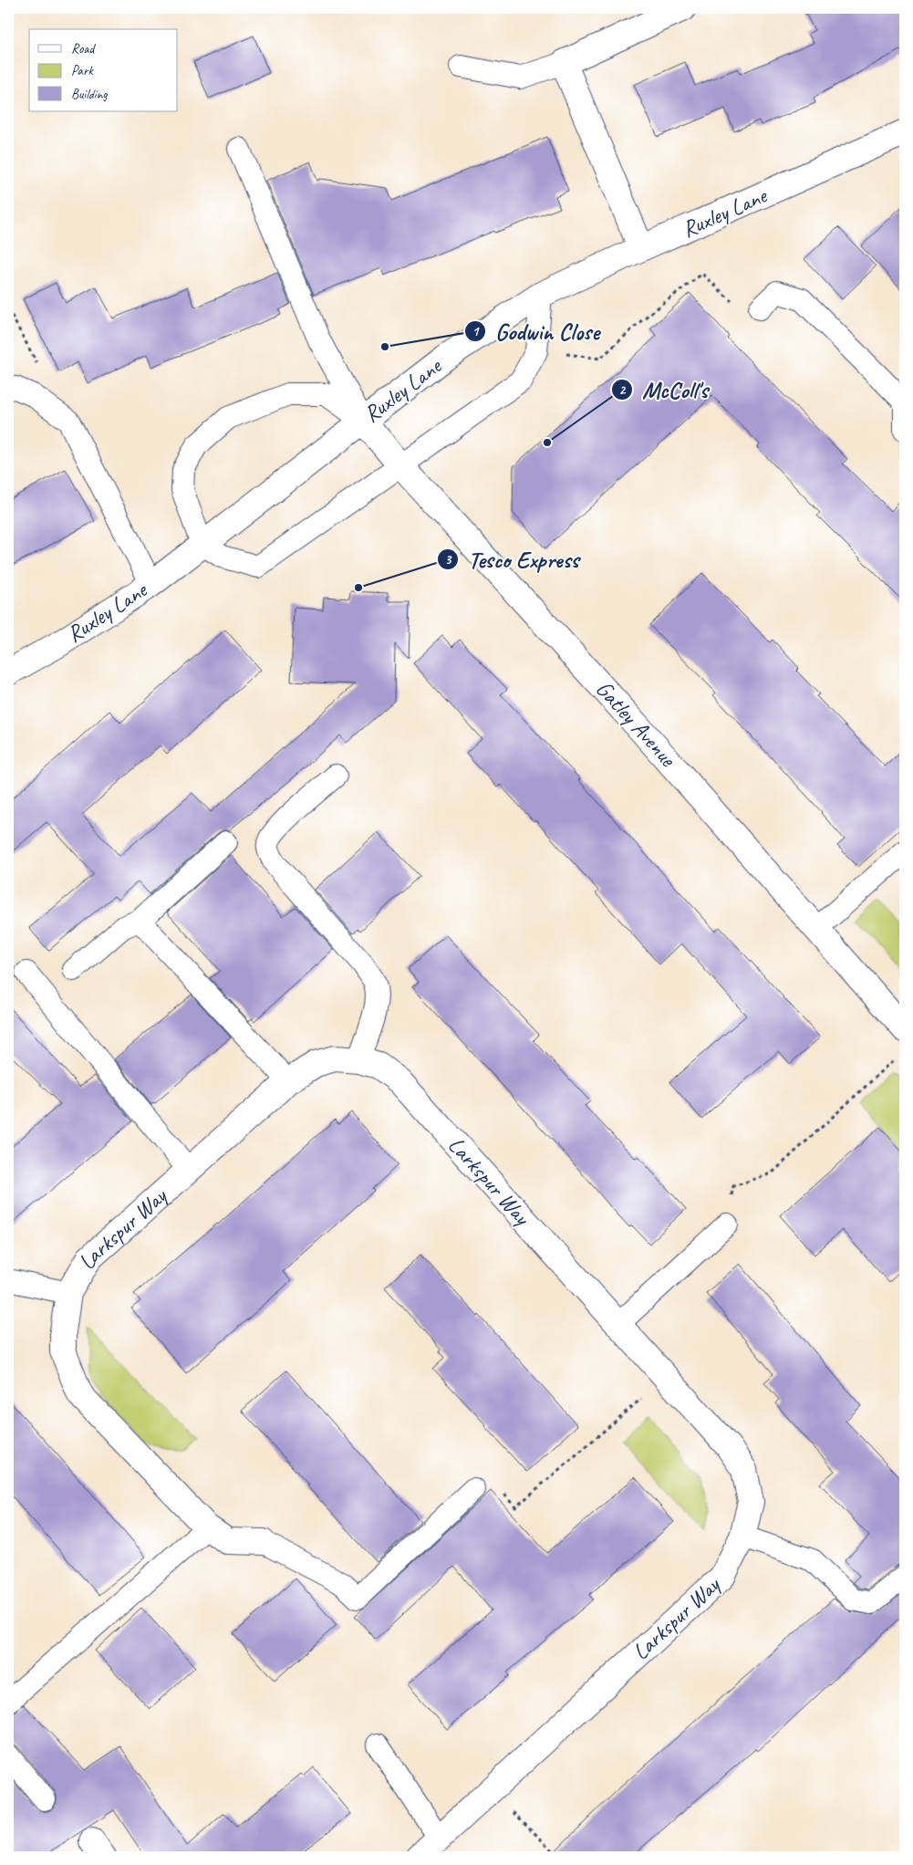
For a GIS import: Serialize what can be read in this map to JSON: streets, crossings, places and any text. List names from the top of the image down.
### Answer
{
  "streets": {
    "street": ["Ruxley Lane", "Gatley Avenue", "Larkspur Way"]
  },
  "crossings": [
    ["Ruxley Lane", "Gatley Avenue"]
  ],
  "places": ["Godwin Close", "McColl's", "Tesco Express"],
  "legend": ["Road", "Park", "Building"]
}
